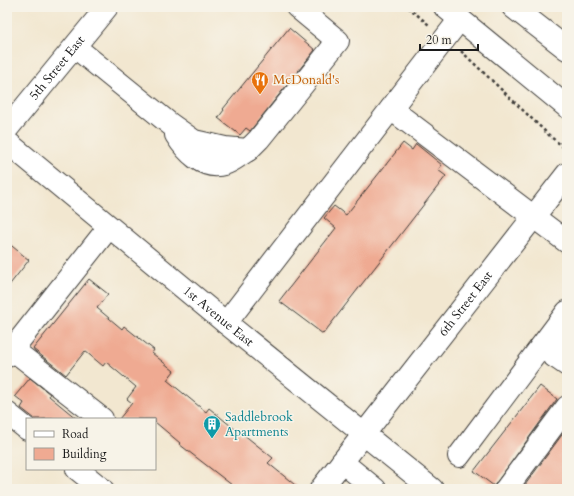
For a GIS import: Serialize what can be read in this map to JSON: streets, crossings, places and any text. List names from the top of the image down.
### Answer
{
  "streets": {
    "street": ["5th Street East", "6th Street East", "1st Avenue East"]
  },
  "crossings": [
    ["6th Street East", "1st Avenue East"]
  ],
  "places": {
    "restaurant": ["McDonald's"],
    "building": ["Saddlebrook Apartments"]
  },
  "legend": ["Road", "Building"],
  "scale_bar": "20 m"
}
